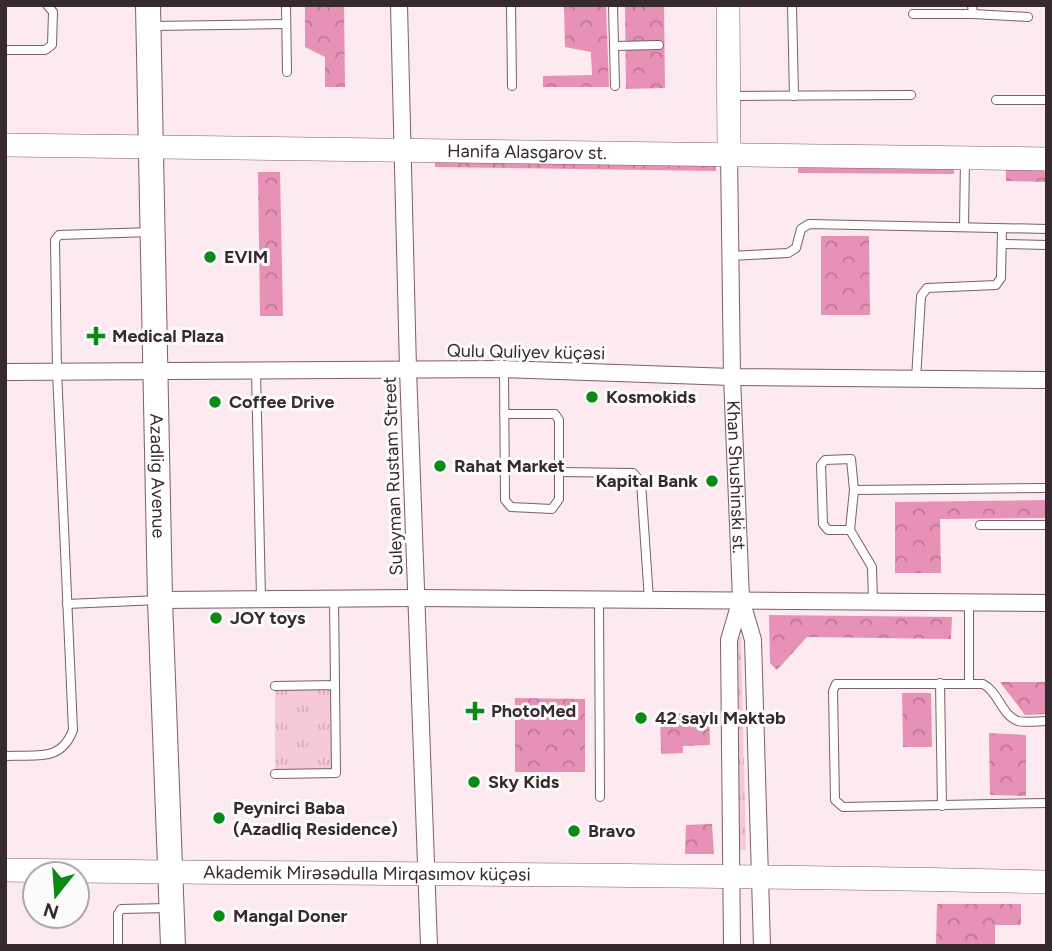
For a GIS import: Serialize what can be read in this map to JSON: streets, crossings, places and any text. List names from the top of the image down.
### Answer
{
  "streets": {
    "main road": ["Azadlig Avenue"],
    "street": [
      "Hanifa Alasgarov st.",
      "Qulu Quliyev küçəsi",
      "Suleyman Rustam Street",
      "Khan Shushinski st.",
      "Akademik Mirəsədulla Mirqasımov küçəsi"
    ]
  },
  "crossings": [
    ["Hanifa Alasgarov st.", "Azadlig Avenue"],
    ["Hanifa Alasgarov st.", "Suleyman Rustam Street"],
    ["Hanifa Alasgarov st.", "Khan Shushinski st."],
    ["Qulu Quliyev küçəsi", "Azadlig Avenue"],
    ["Qulu Quliyev küçəsi", "Suleyman Rustam Street"],
    ["Qulu Quliyev küçəsi", "Khan Shushinski st."],
    ["Azadlig Avenue", "Akademik Mirəsədulla Mirqasımov küçəsi"],
    ["Suleyman Rustam Street", "Akademik Mirəsədulla Mirqasımov küçəsi"],
    ["Khan Shushinski st.", "Akademik Mirəsədulla Mirqasımov küçəsi"]
  ],
  "places": {
    "other": [
      "EVIM",
      "Kosmokids",
      "Coffee Drive",
      "Rahat Market",
      "Kapital Bank",
      "JOY toys",
      "42 saylı Məktəb",
      "Sky Kids",
      "Peynirci Baba (Azadliq Residence)",
      "Bravo",
      "Mangal Doner"
    ],
    "health": ["Medical Plaza", "PhotoMed"]
  },
  "north": "bottom"
}
